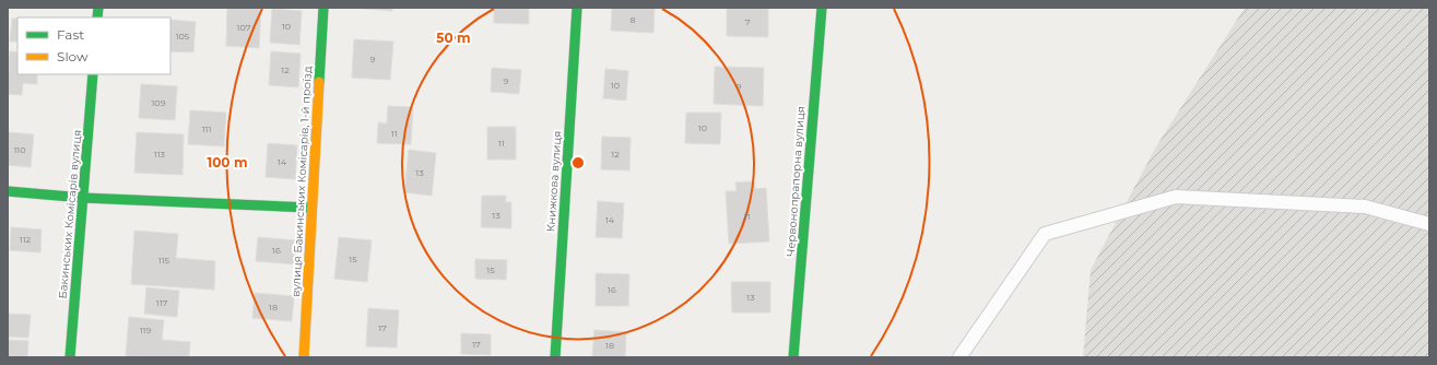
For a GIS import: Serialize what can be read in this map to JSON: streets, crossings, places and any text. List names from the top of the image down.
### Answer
{
  "streets": {
    "street": [
      "вулиця Бакинських Комісарів, 1-й проїзд",
      "Книжкова вулиця",
      "Червонопрапорна вулиця",
      "Бакинських Комісарів вулиця"
    ]
  },
  "house_numbers": [
    "8",
    "7",
    "10",
    "107",
    "105",
    "9",
    "12",
    "9",
    "10",
    "9",
    "109",
    "10",
    "111",
    "11",
    "11",
    "110",
    "113",
    "12",
    "14",
    "13",
    "13",
    "11",
    "14",
    "112",
    "16",
    "15",
    "115",
    "15",
    "16",
    "13",
    "117",
    "18",
    "17",
    "119",
    "17",
    "18"
  ],
  "legend": ["Fast", "Slow"],
  "rings": ["50 m", "100 m"]
}
